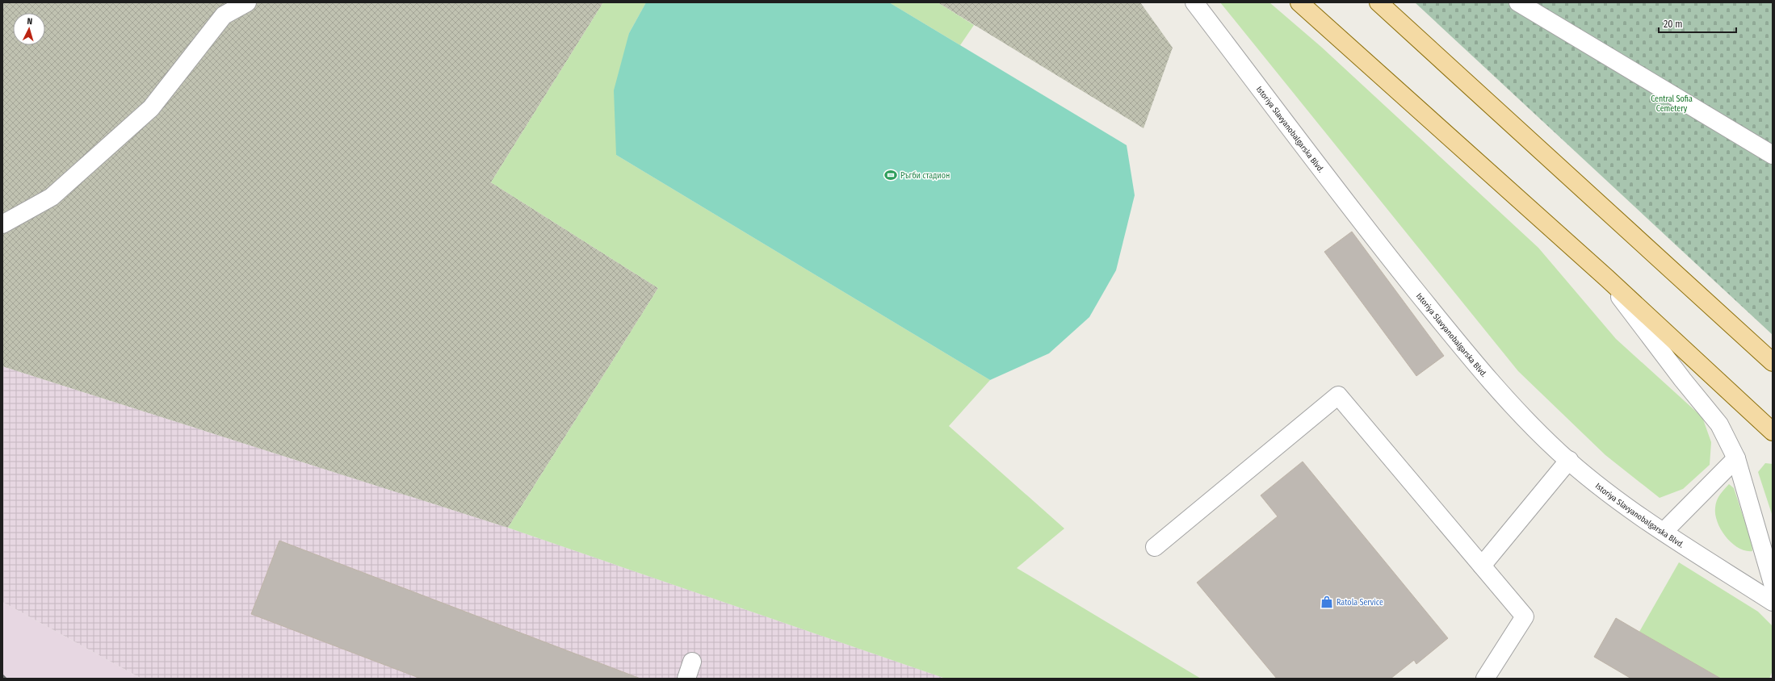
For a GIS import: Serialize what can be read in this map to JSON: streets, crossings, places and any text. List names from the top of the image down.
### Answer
{
  "streets": {
    "street": ["Istoriya Slavyanobalgarska Blvd."]
  },
  "parks": ["Central Sofia Cemetery"],
  "places": {
    "sports": ["Ръгби стадион"],
    "shop": ["Ratola Service"]
  },
  "scale_bar": "20 m",
  "north": "top"
}
